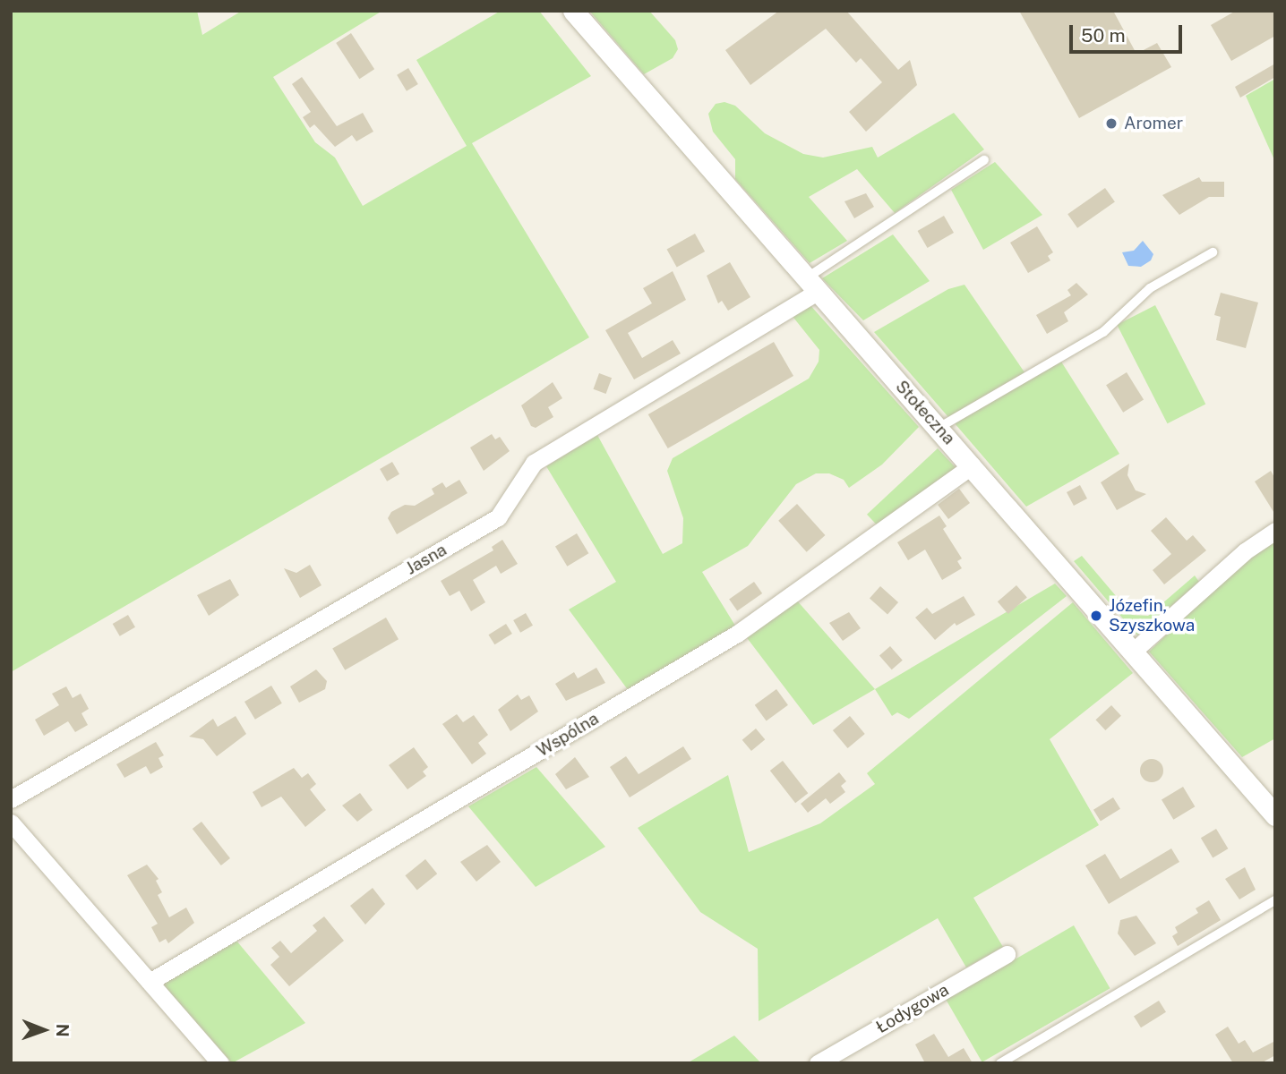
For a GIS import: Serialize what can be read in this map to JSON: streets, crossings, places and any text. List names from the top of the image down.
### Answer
{
  "streets": {
    "street": [
      "Stołeczna",
      "Jasna",
      "Wspólna",
      "Łodygowa"
    ]
  },
  "crossings": [
    ["Stołeczna", "Jasna"],
    ["Stołeczna", "Wspólna"]
  ],
  "places": ["Aromer", "Józefin, Szyszkowa"],
  "scale_bar": "50 m",
  "north": "right"
}
